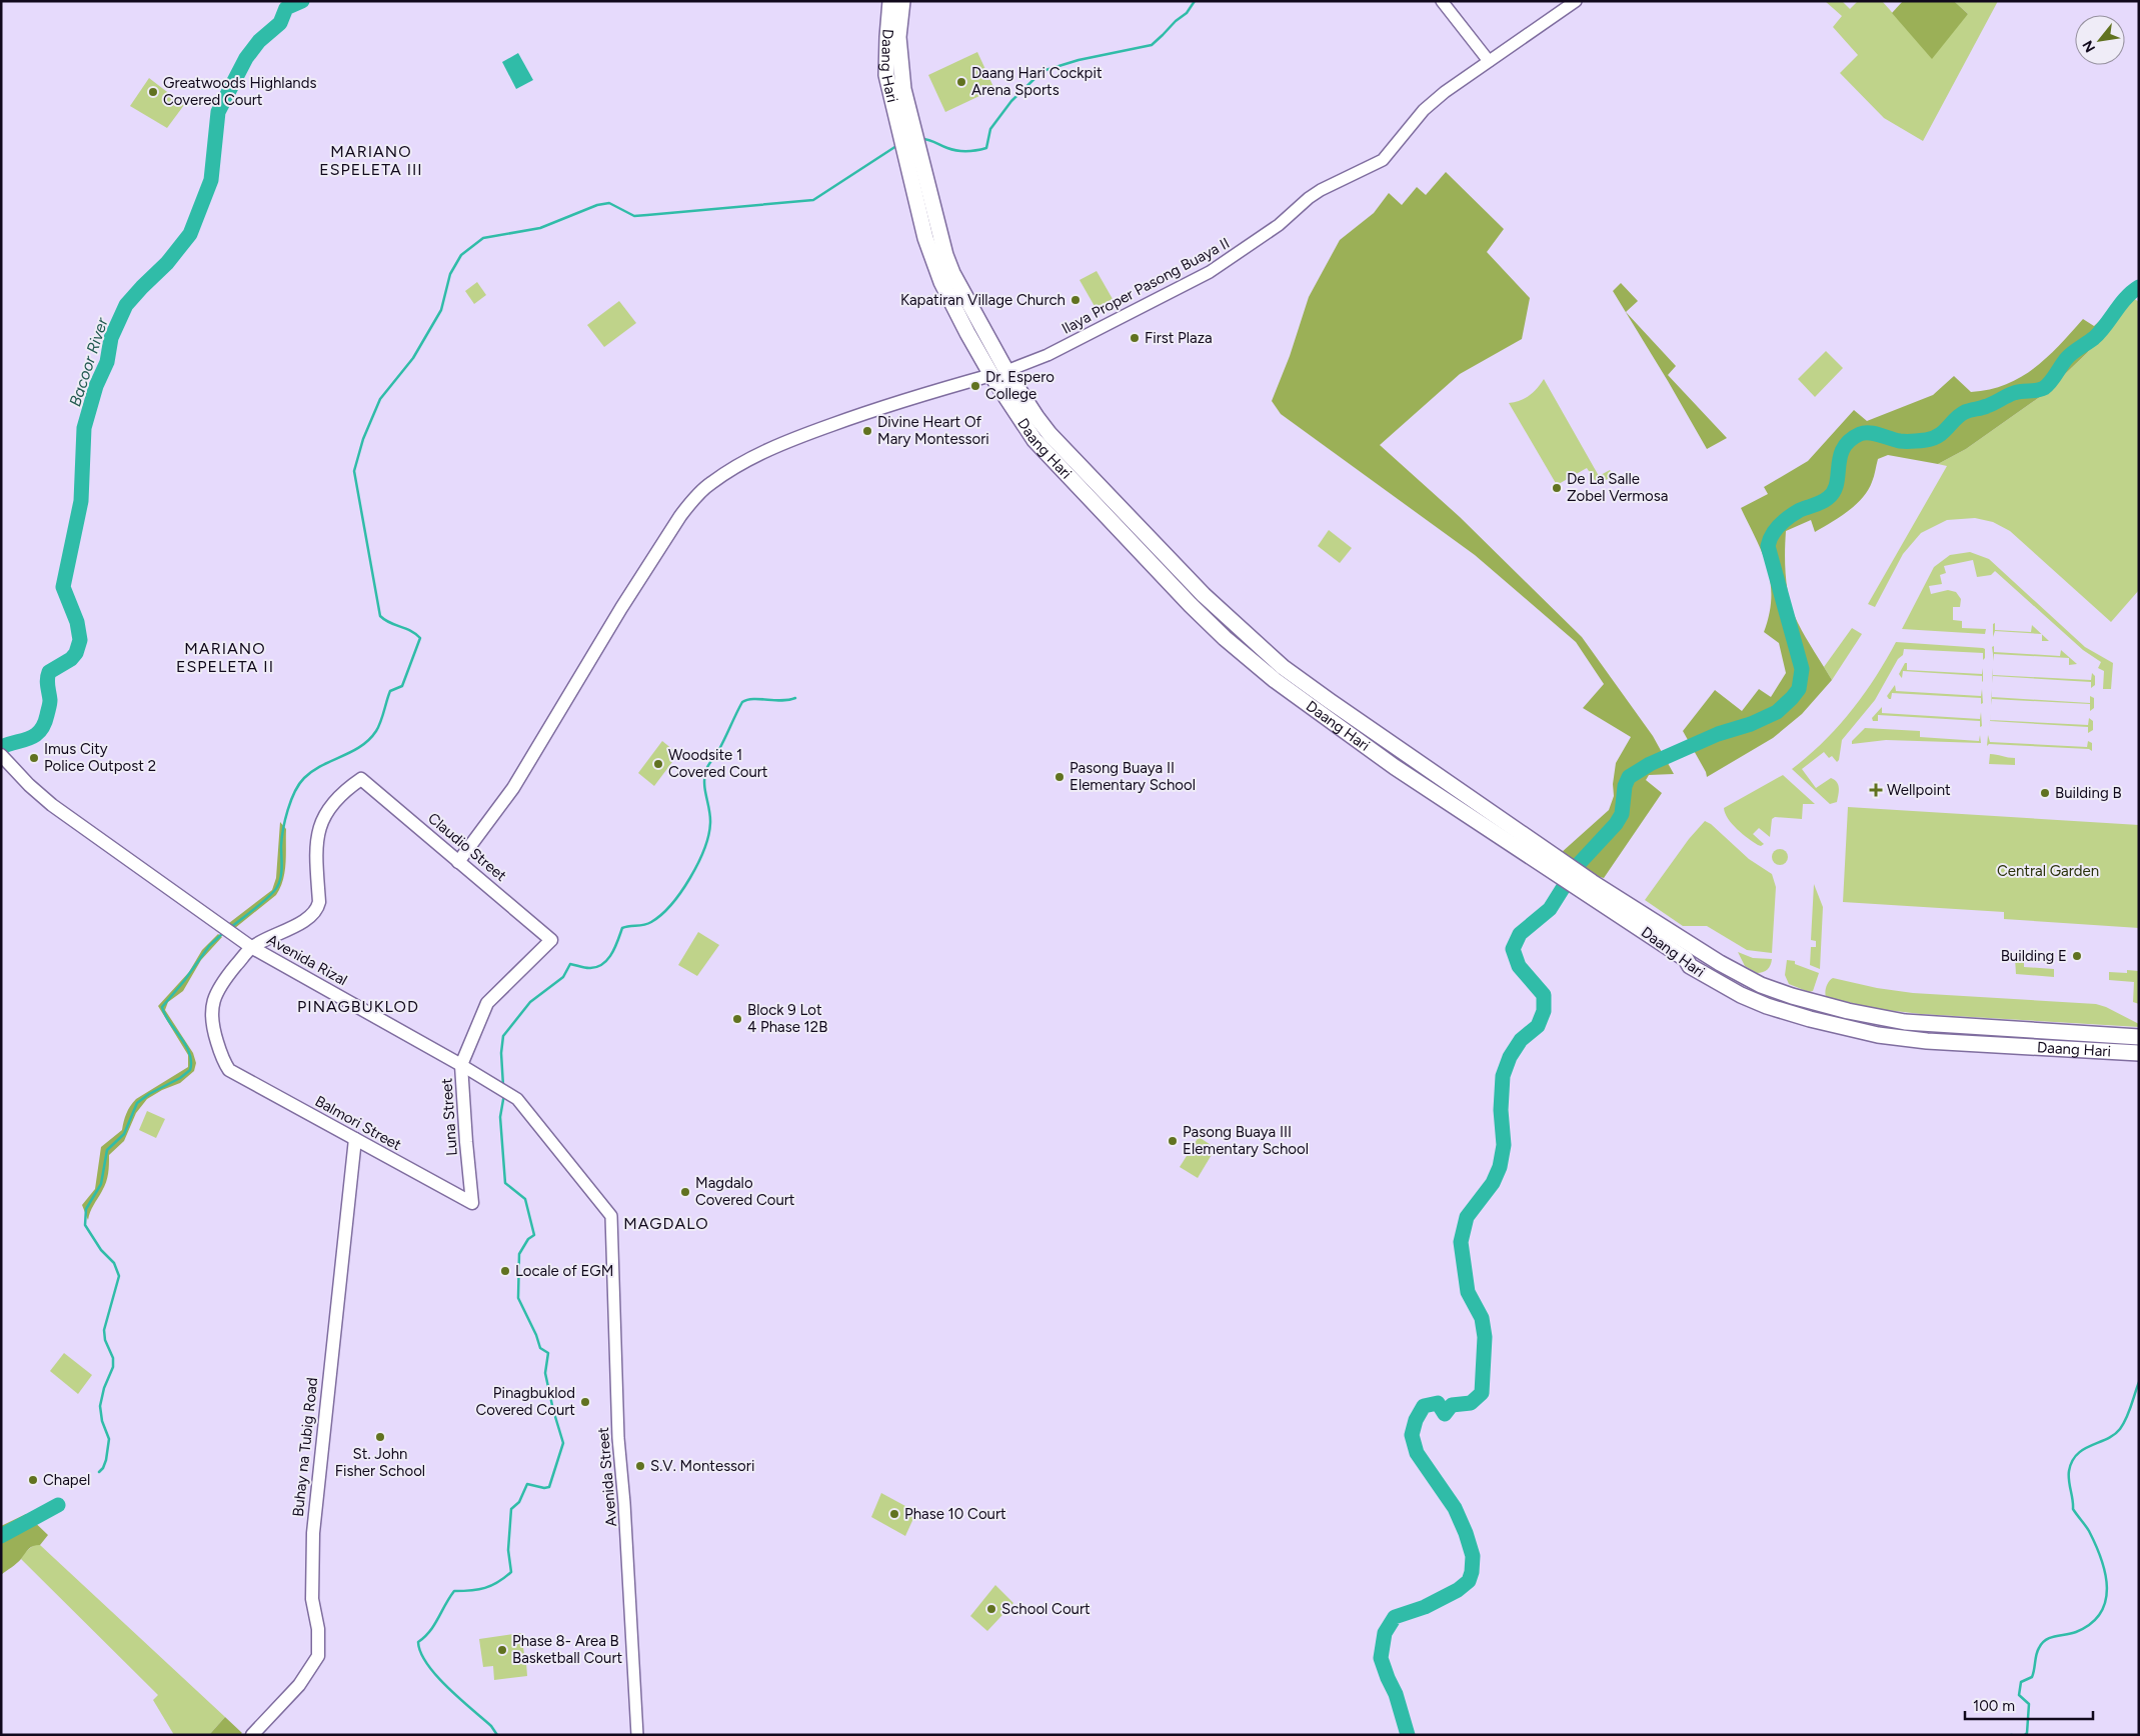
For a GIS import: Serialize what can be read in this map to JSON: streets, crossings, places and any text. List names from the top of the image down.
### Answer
{
  "streets": {
    "main road": [
      "Daang Hari",
      "Claudio Street",
      "Avenida Rizal",
      "Luna Street",
      "Balmori Street",
      "Buhay na Tubig Road"
    ],
    "street": ["Ilaya Proper Pasong Buaya II", "Avenida Street"]
  },
  "crossings": [
    ["Daang Hari", "Ilaya Proper Pasong Buaya II"],
    ["Claudio Street", "Avenida Rizal"],
    ["Claudio Street", "Luna Street"],
    ["Claudio Street", "Balmori Street"],
    ["Avenida Rizal", "Luna Street"],
    ["Avenida Rizal", "Balmori Street"],
    ["Avenida Rizal", "Avenida Street"],
    ["Luna Street", "Balmori Street"],
    ["Balmori Street", "Buhay na Tubig Road"]
  ],
  "districts": [
    "MARIANO ESPELETA III",
    "MARIANO ESPELETA II",
    "PINAGBUKLOD",
    "MAGDALO"
  ],
  "water": ["Bacoor River"],
  "parks": ["Central Garden"],
  "places": {
    "other": [
      "Daang Hari Cockpit Arena Sports",
      "Greatwoods Highlands Covered Court",
      "Kapatiran Village Church",
      "First Plaza",
      "Dr. Espero College",
      "Divine Heart Of Mary Montessori",
      "De La Salle Zobel Vermosa",
      "Imus City Police Outpost 2",
      "Woodsite 1 Covered Court",
      "Pasong Buaya II Elementary School",
      "Building B",
      "Building E",
      "Block 9 Lot 4 Phase 12B",
      "Pasong Buaya III Elementary School",
      "Magdalo Covered Court",
      "Locale of EGM",
      "Pinagbuklod Covered Court",
      "St. John Fisher School",
      "S.V. Montessori",
      "Chapel",
      "Phase 10 Court",
      "School Court",
      "Phase 8- Area B Basketball Court"
    ],
    "health": ["Wellpoint"]
  },
  "scale_bar": "100 m",
  "north": "bottom left"
}
